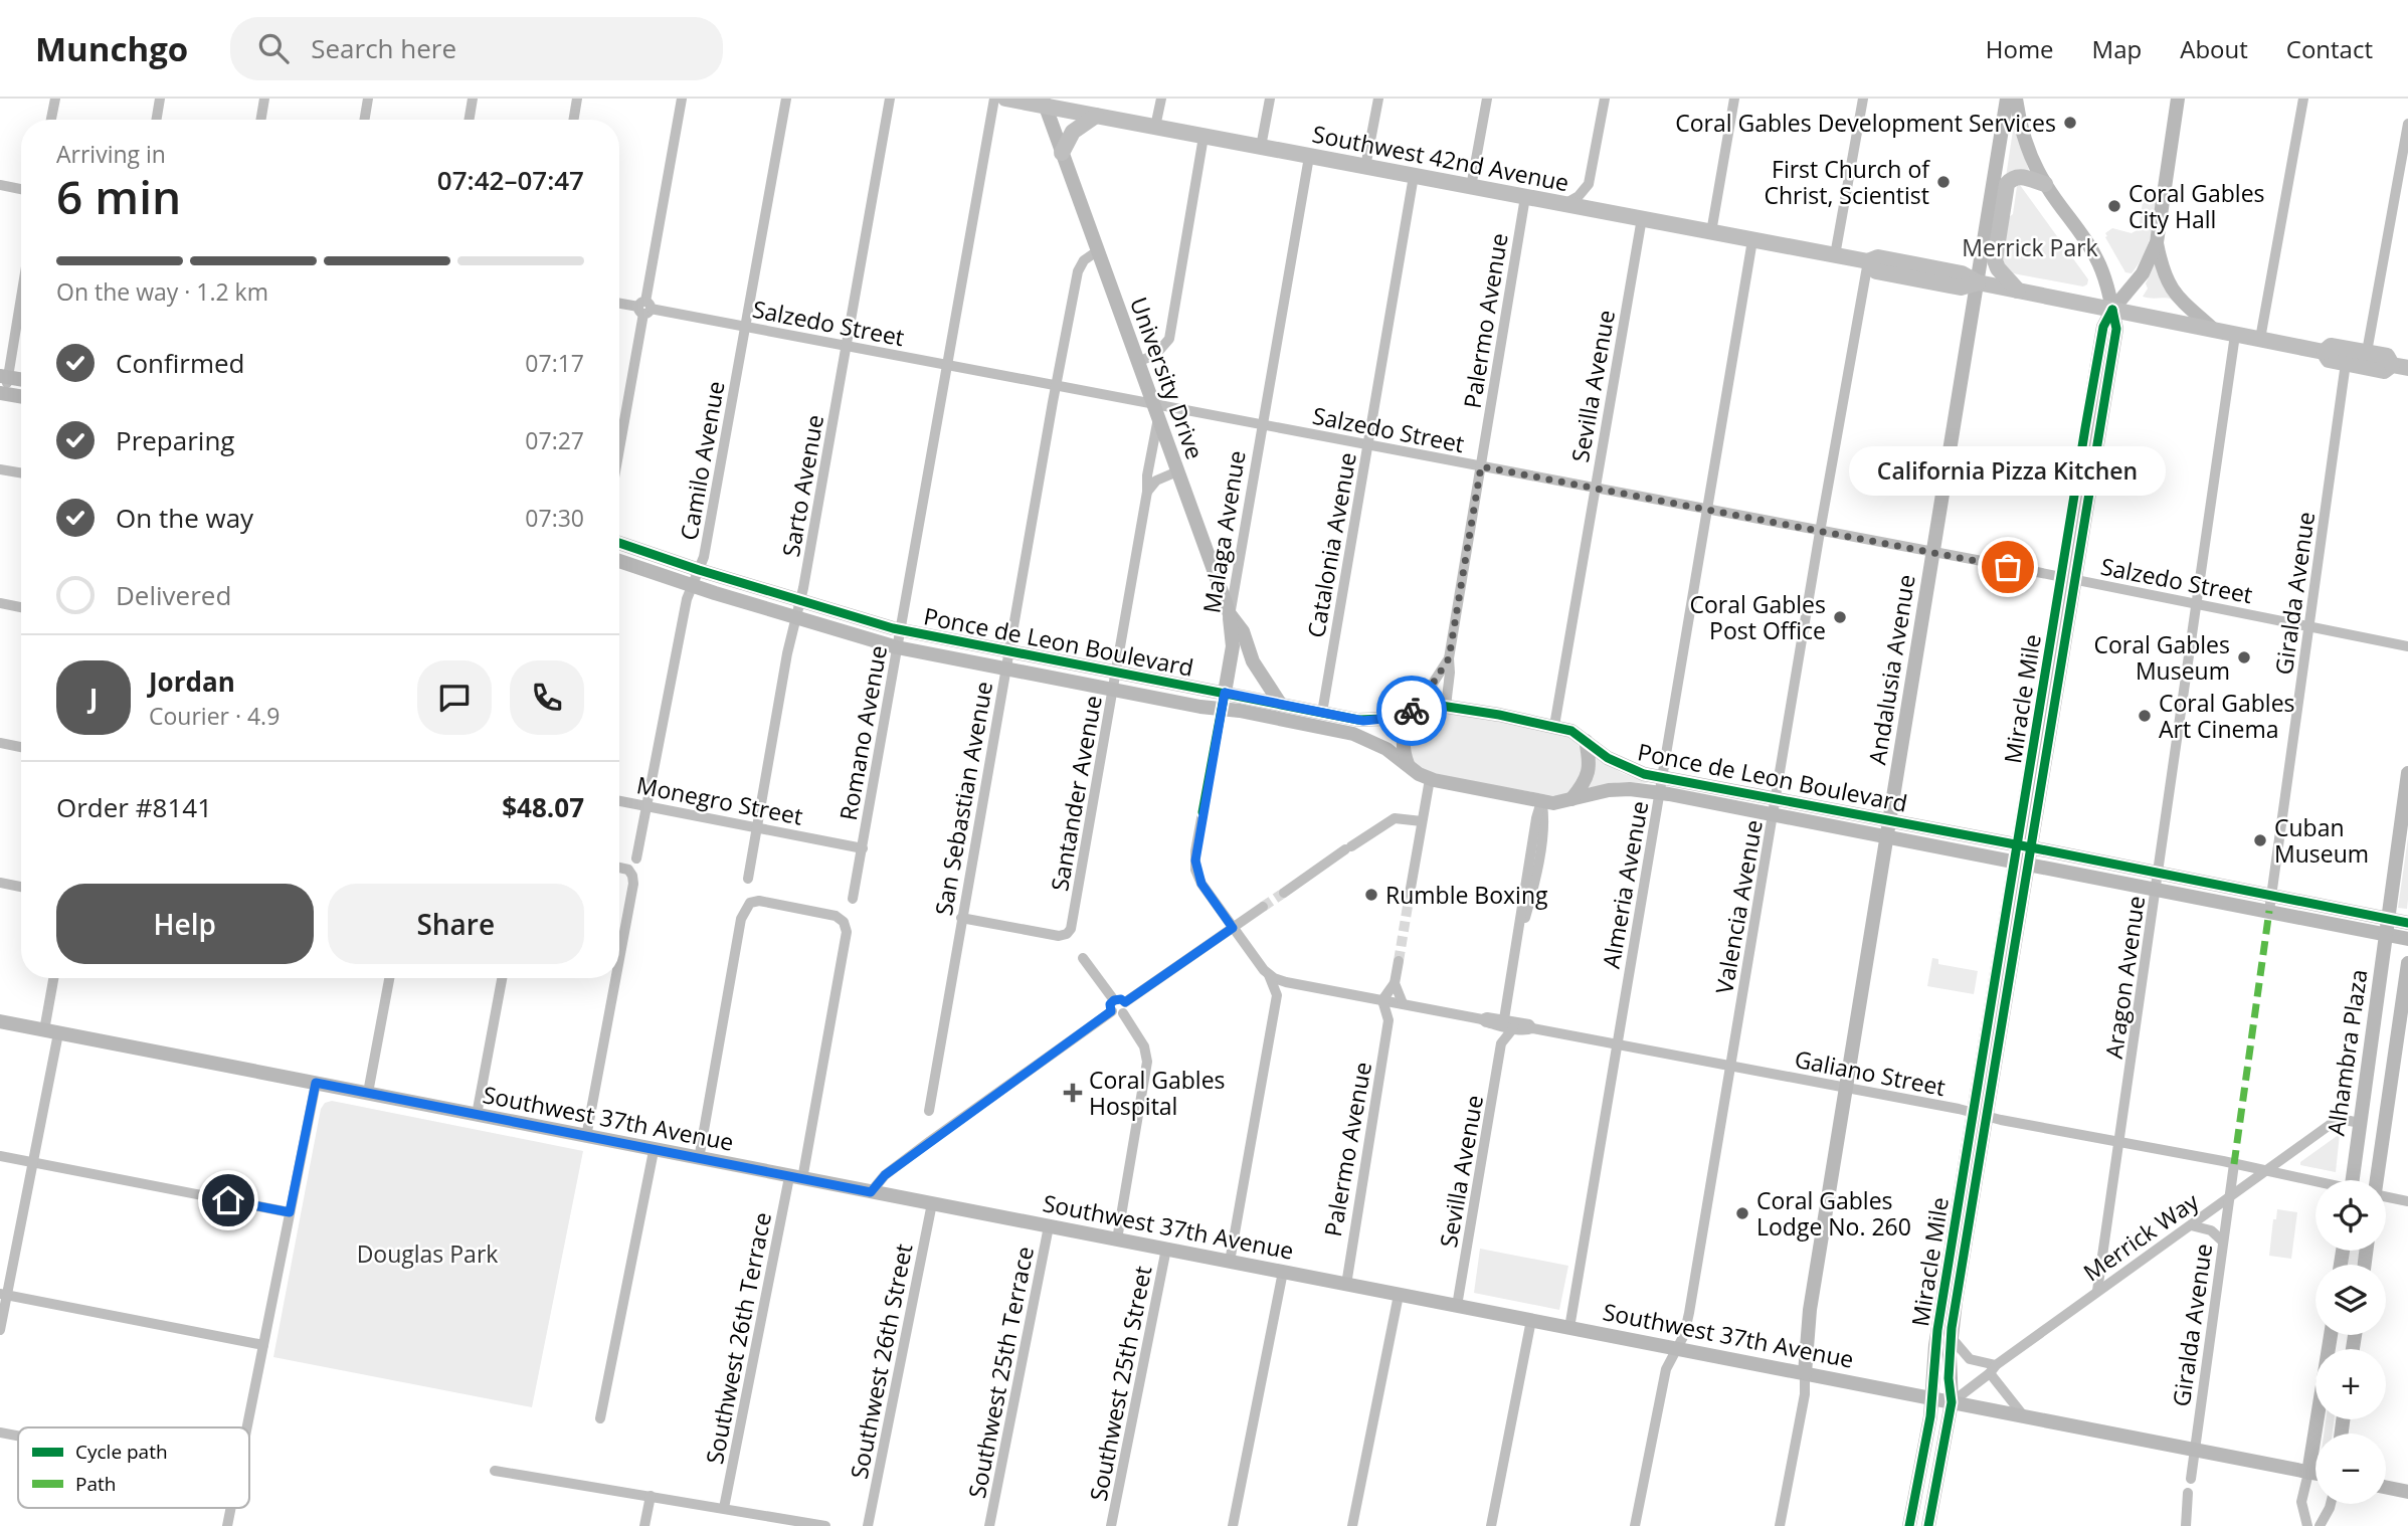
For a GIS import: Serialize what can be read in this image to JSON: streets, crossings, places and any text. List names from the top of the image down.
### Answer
{
  "streets": {
    "main road": ["Southwest 42nd Avenue"],
    "street": [
      "Palermo Avenue",
      "Salzedo Street",
      "University Drive",
      "Sevilla Avenue",
      "Camilo Avenue",
      "Sarto Avenue",
      "Malaga Avenue",
      "Catalonia Avenue",
      "Giralda Avenue",
      "Ponce de Leon Boulevard",
      "Andalusia Avenue",
      "Miracle Mile",
      "Romano Avenue",
      "Santander Avenue",
      "San Sebastian Avenue",
      "Monegro Street",
      "Almeria Avenue",
      "Valencia Avenue",
      "Aragon Avenue",
      "Alhambra Plaza",
      "Galiano Street",
      "Southwest 37th Avenue",
      "Merrick Way",
      "Southwest 26th Terrace",
      "Southwest 26th Street",
      "Southwest 25th Terrace",
      "Southwest 25th Street"
    ]
  },
  "crossings": [
    ["Southwest 42nd Avenue", "Palermo Avenue"],
    ["Southwest 42nd Avenue", "University Drive"],
    ["Southwest 42nd Avenue", "Sevilla Avenue"],
    ["Southwest 42nd Avenue", "Malaga Avenue"],
    ["Southwest 42nd Avenue", "Catalonia Avenue"],
    ["Southwest 42nd Avenue", "Giralda Avenue"],
    ["Southwest 42nd Avenue", "Andalusia Avenue"],
    ["Southwest 42nd Avenue", "Miracle Mile"],
    ["Southwest 42nd Avenue", "Almeria Avenue"],
    ["Southwest 42nd Avenue", "Valencia Avenue"],
    ["Southwest 42nd Avenue", "Aragon Avenue"],
    ["Palermo Avenue", "Salzedo Street"],
    ["Palermo Avenue", "Ponce de Leon Boulevard"],
    ["Palermo Avenue", "Galiano Street"],
    ["Palermo Avenue", "Southwest 37th Avenue"],
    ["Salzedo Street", "University Drive"],
    ["Salzedo Street", "Sevilla Avenue"],
    ["Salzedo Street", "Camilo Avenue"],
    ["Salzedo Street", "Sarto Avenue"],
    ["Salzedo Street", "Malaga Avenue"],
    ["Salzedo Street", "Catalonia Avenue"],
    ["Salzedo Street", "Giralda Avenue"],
    ["Salzedo Street", "Andalusia Avenue"],
    ["Salzedo Street", "Miracle Mile"],
    ["Salzedo Street", "Romano Avenue"],
    ["Salzedo Street", "Santander Avenue"],
    ["Salzedo Street", "San Sebastian Avenue"],
    ["Salzedo Street", "Almeria Avenue"],
    ["Salzedo Street", "Valencia Avenue"],
    ["Salzedo Street", "Aragon Avenue"],
    ["University Drive", "Malaga Avenue"],
    ["University Drive", "Ponce de Leon Boulevard"],
    ["University Drive", "Santander Avenue"],
    ["University Drive", "San Sebastian Avenue"],
    ["Sevilla Avenue", "Ponce de Leon Boulevard"],
    ["Sevilla Avenue", "Southwest 37th Avenue"],
    ["Camilo Avenue", "Ponce de Leon Boulevard"],
    ["Camilo Avenue", "Monegro Street"],
    ["Sarto Avenue", "Ponce de Leon Boulevard"],
    ["Sarto Avenue", "Monegro Street"],
    ["Malaga Avenue", "Ponce de Leon Boulevard"],
    ["Malaga Avenue", "Galiano Street"],
    ["Catalonia Avenue", "Ponce de Leon Boulevard"],
    ["Giralda Avenue", "Ponce de Leon Boulevard"],
    ["Giralda Avenue", "Galiano Street"],
    ["Giralda Avenue", "Southwest 37th Avenue"],
    ["Giralda Avenue", "Merrick Way"],
    ["Ponce de Leon Boulevard", "Andalusia Avenue"],
    ["Ponce de Leon Boulevard", "Miracle Mile"],
    ["Ponce de Leon Boulevard", "Romano Avenue"],
    ["Ponce de Leon Boulevard", "Santander Avenue"],
    ["Ponce de Leon Boulevard", "San Sebastian Avenue"],
    ["Ponce de Leon Boulevard", "Almeria Avenue"],
    ["Ponce de Leon Boulevard", "Valencia Avenue"],
    ["Ponce de Leon Boulevard", "Aragon Avenue"],
    ["Ponce de Leon Boulevard", "Alhambra Plaza"],
    ["Andalusia Avenue", "Galiano Street"],
    ["Andalusia Avenue", "Southwest 37th Avenue"],
    ["Miracle Mile", "Galiano Street"],
    ["Miracle Mile", "Southwest 37th Avenue"],
    ["Miracle Mile", "Merrick Way"],
    ["Romano Avenue", "Monegro Street"],
    ["Santander Avenue", "San Sebastian Avenue"],
    ["Almeria Avenue", "Galiano Street"],
    ["Almeria Avenue", "Southwest 37th Avenue"],
    ["Valencia Avenue", "Galiano Street"],
    ["Valencia Avenue", "Southwest 37th Avenue"],
    ["Aragon Avenue", "Galiano Street"],
    ["Aragon Avenue", "Merrick Way"],
    ["Alhambra Plaza", "Merrick Way"],
    ["Galiano Street", "Merrick Way"],
    ["Southwest 37th Avenue", "Merrick Way"],
    ["Southwest 37th Avenue", "Southwest 26th Terrace"],
    ["Southwest 37th Avenue", "Southwest 26th Street"],
    ["Southwest 37th Avenue", "Southwest 25th Terrace"],
    ["Southwest 37th Avenue", "Southwest 25th Street"]
  ],
  "parks": ["Merrick Park", "Douglas Park"],
  "places": {
    "other": [
      "Coral Gables Development Services",
      "First Church of Christ, Scientist",
      "Coral Gables City Hall",
      "California Pizza Kitchen",
      "Coral Gables Post Office",
      "Coral Gables Museum",
      "Coral Gables Art Cinema",
      "Cuban Museum",
      "Rumble Boxing",
      "Coral Gables Lodge No. 260"
    ],
    "health": ["Coral Gables Hospital"]
  },
  "legend": ["Cycle path", "Path"],
  "page": {
    "header": "Munchgo",
    "search": "Search here",
    "nav": [
      "Home",
      "Map",
      "About",
      "Contact"
    ],
    "heading": ["6 min", "Arriving in", "07:42–07:47"],
    "panel": [
      "Jordan",
      "Courier · 4.9",
      "Order #8141",
      "$48.07"
    ],
    "bar": "On the way · 1.2 km",
    "list": [
      ["Confirmed", "07:17"],
      ["Preparing", "07:27"],
      ["On the way", "07:30"],
      "Delivered"
    ],
    "bubble": "California Pizza Kitchen",
    "round": "J",
    "buttons": ["Help", "Share"],
    "map_buttons": ["+", "−"]
  }
}
